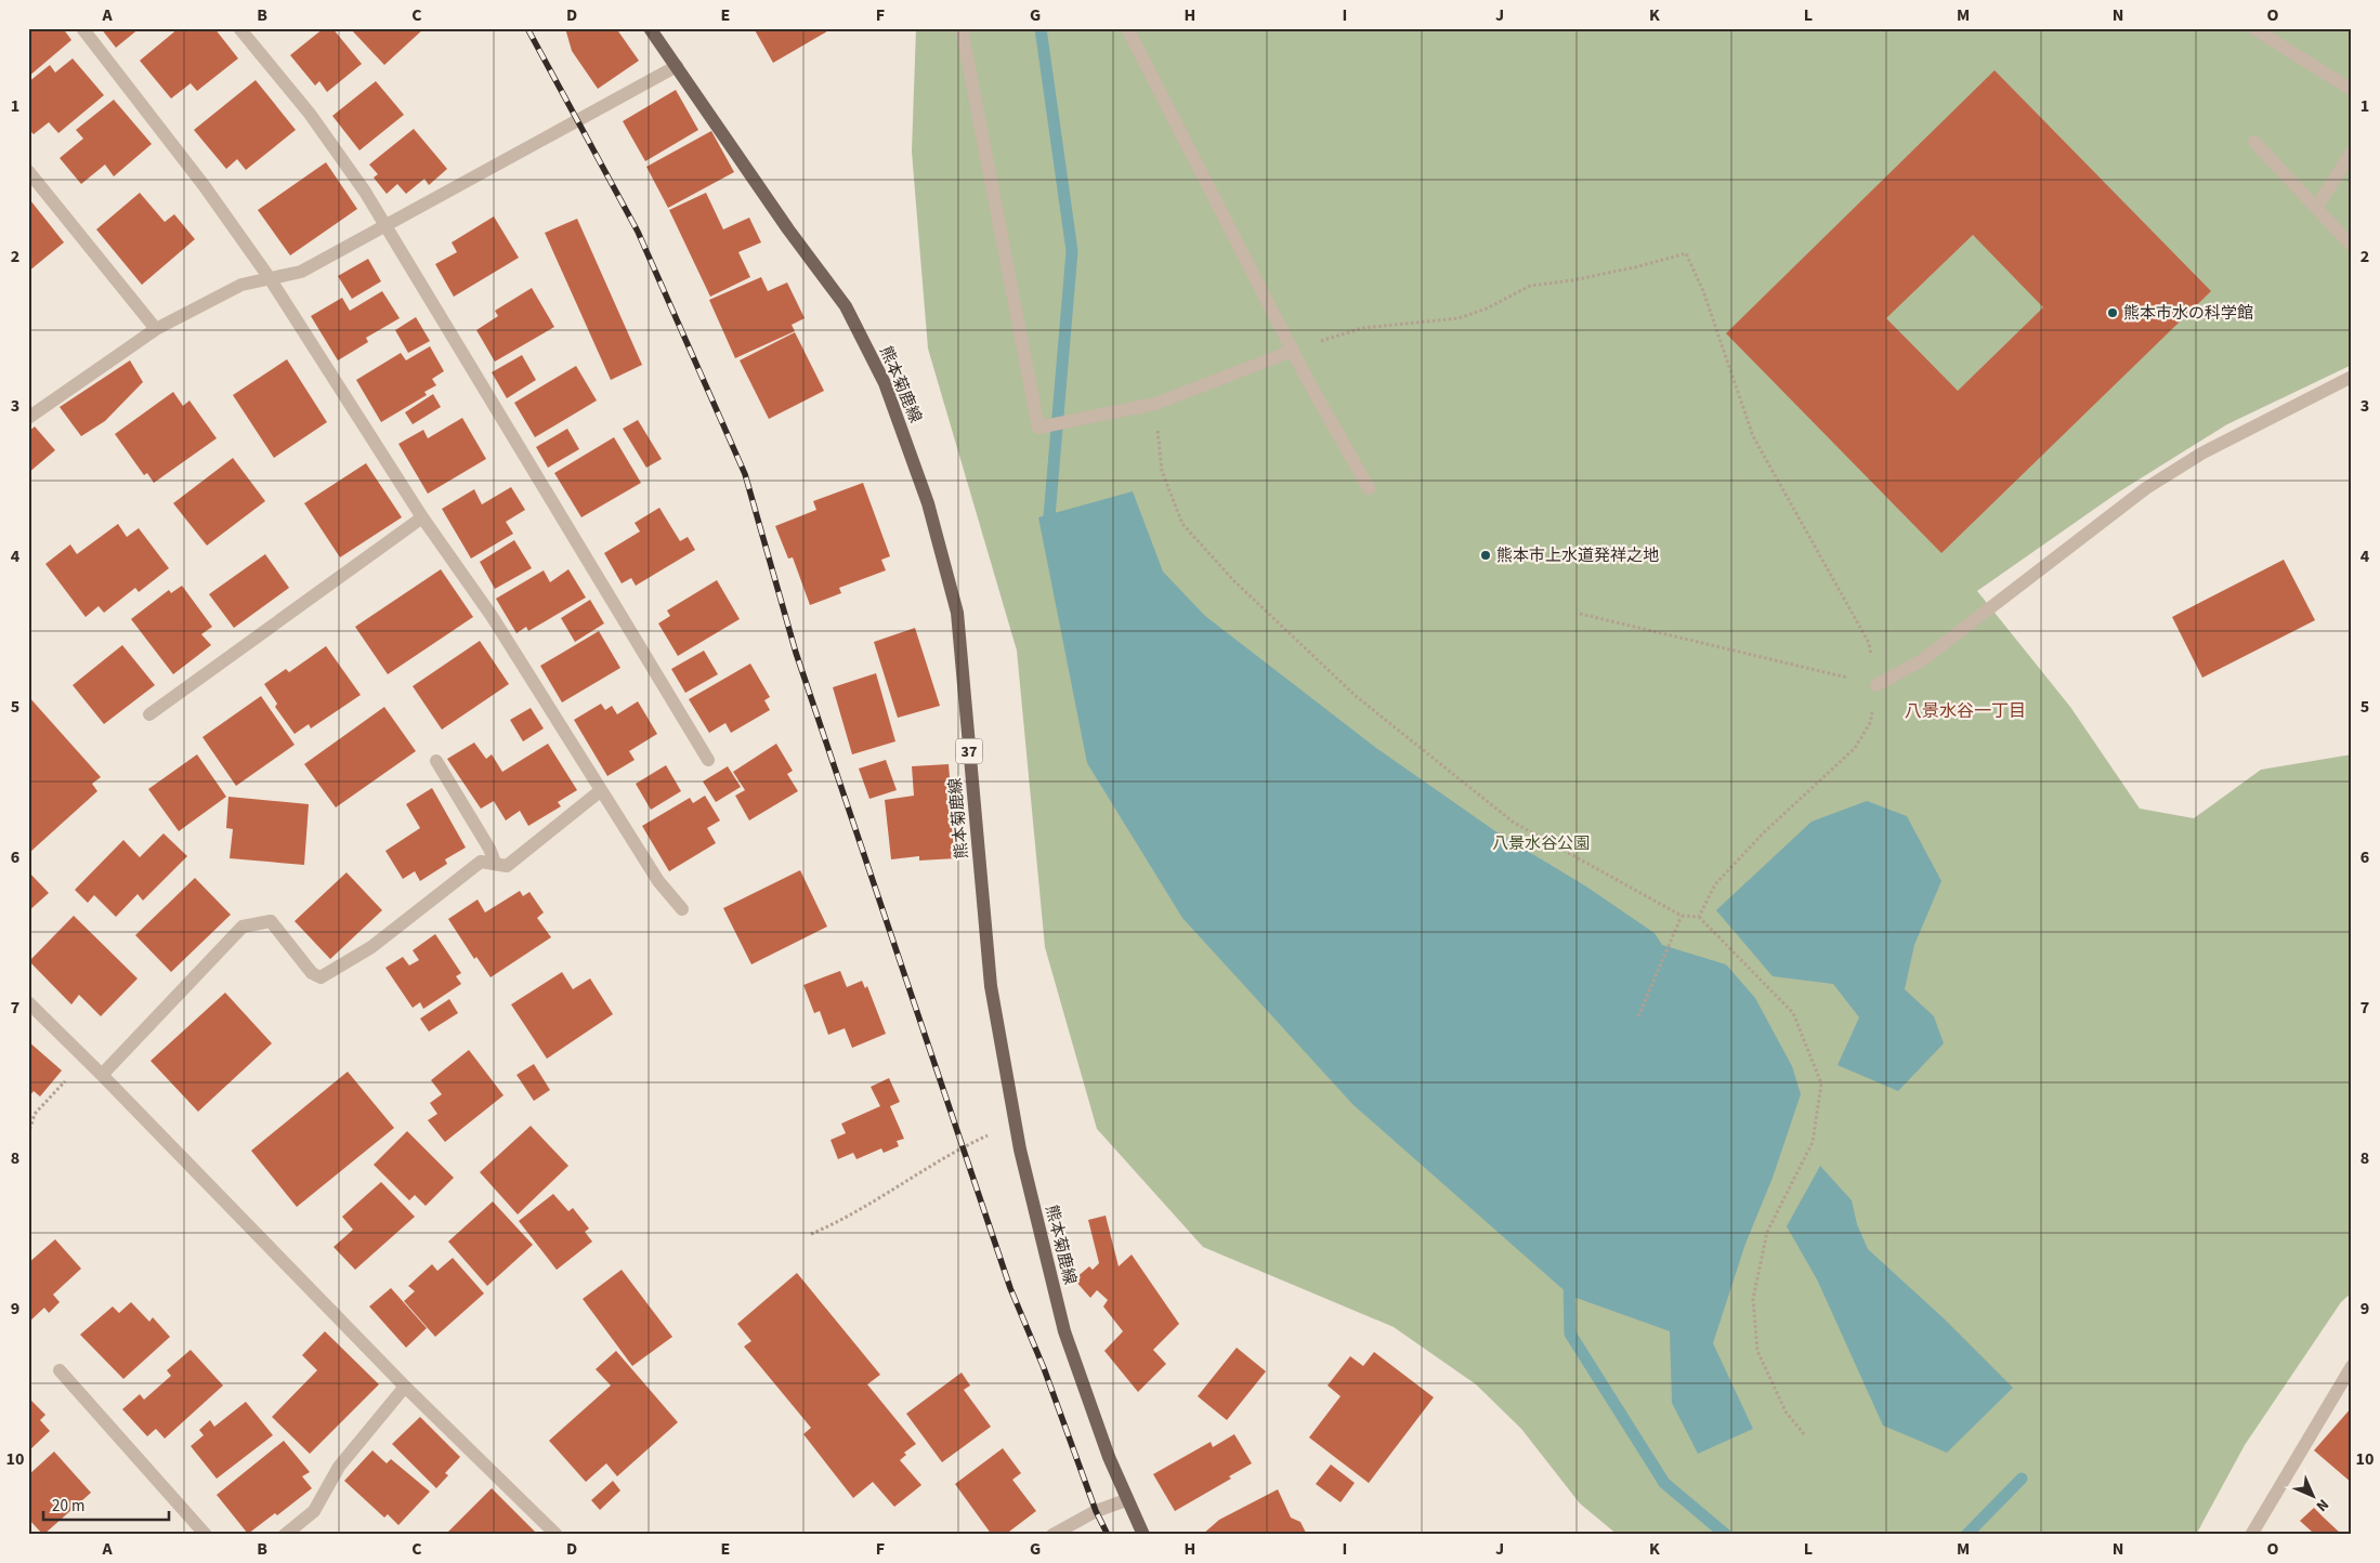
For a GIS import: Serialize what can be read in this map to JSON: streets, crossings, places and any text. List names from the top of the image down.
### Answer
{
  "streets": {
    "main road": ["熊本菊鹿線", "37"]
  },
  "districts": ["八景水谷一丁目"],
  "parks": ["八景水谷公園"],
  "places": ["熊本市水の科学館", "熊本市上水道発祥之地"],
  "scale_bar": "20 m",
  "north": "bottom right",
  "grid": {
    "columns": [
      "A",
      "B",
      "C",
      "D",
      "E",
      "F",
      "G",
      "H",
      "I",
      "J",
      "K",
      "L",
      "M",
      "N",
      "O"
    ],
    "rows": [
      "1",
      "2",
      "3",
      "4",
      "5",
      "6",
      "7",
      "8",
      "9",
      "10"
    ]
  }
}
